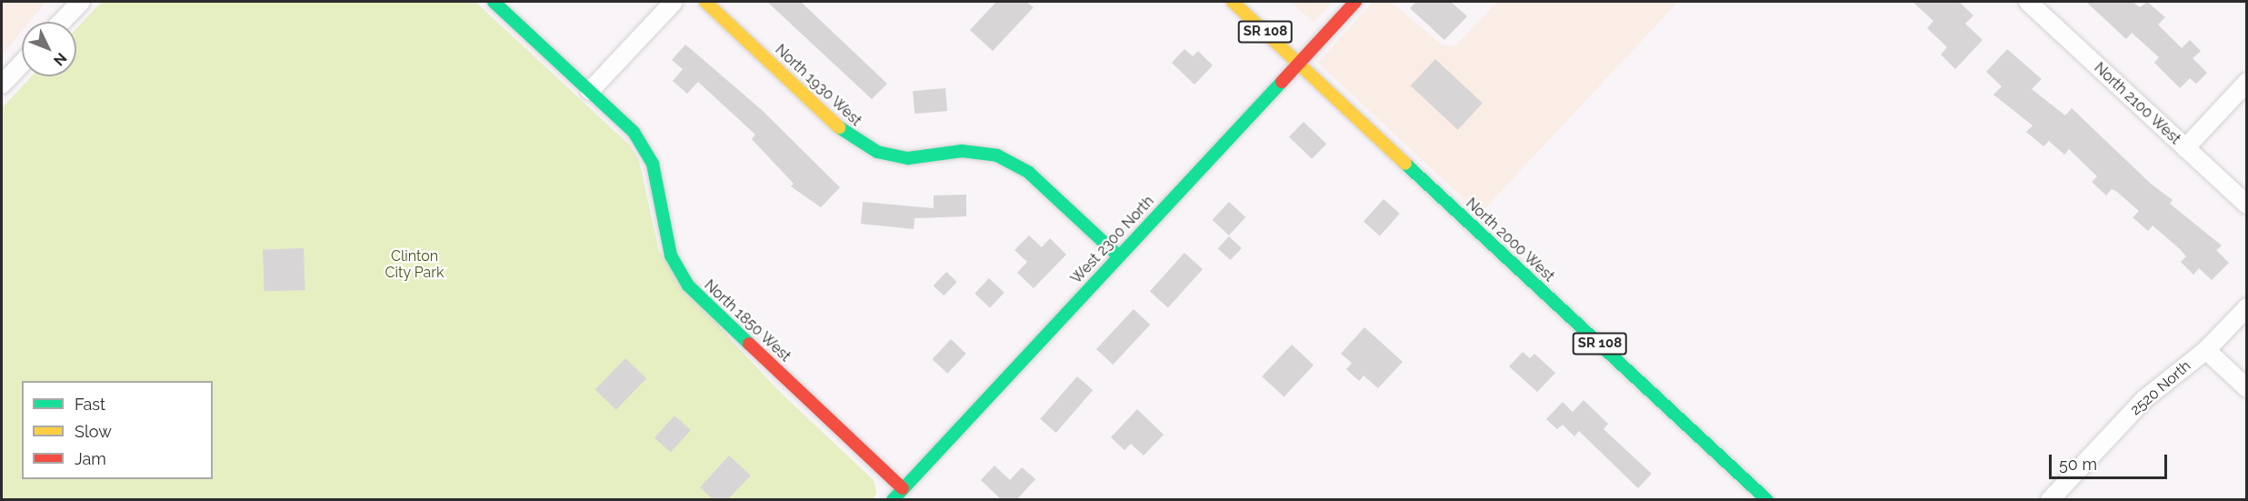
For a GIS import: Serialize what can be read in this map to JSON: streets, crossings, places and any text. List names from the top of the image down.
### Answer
{
  "streets": {
    "street": [
      "SR 108",
      "North 1930 West",
      "North 2100 West",
      "West 2300 North",
      "North 2000 West",
      "North 1850 West",
      "2520 North"
    ]
  },
  "crossings": [
    ["North 1930 West", "West 2300 North"],
    ["West 2300 North", "North 2000 West"],
    ["West 2300 North", "North 1850 West"]
  ],
  "parks": ["Clinton City Park"],
  "legend": ["Fast", "Slow", "Jam"],
  "scale_bar": "50 m",
  "north": "bottom right"
}
